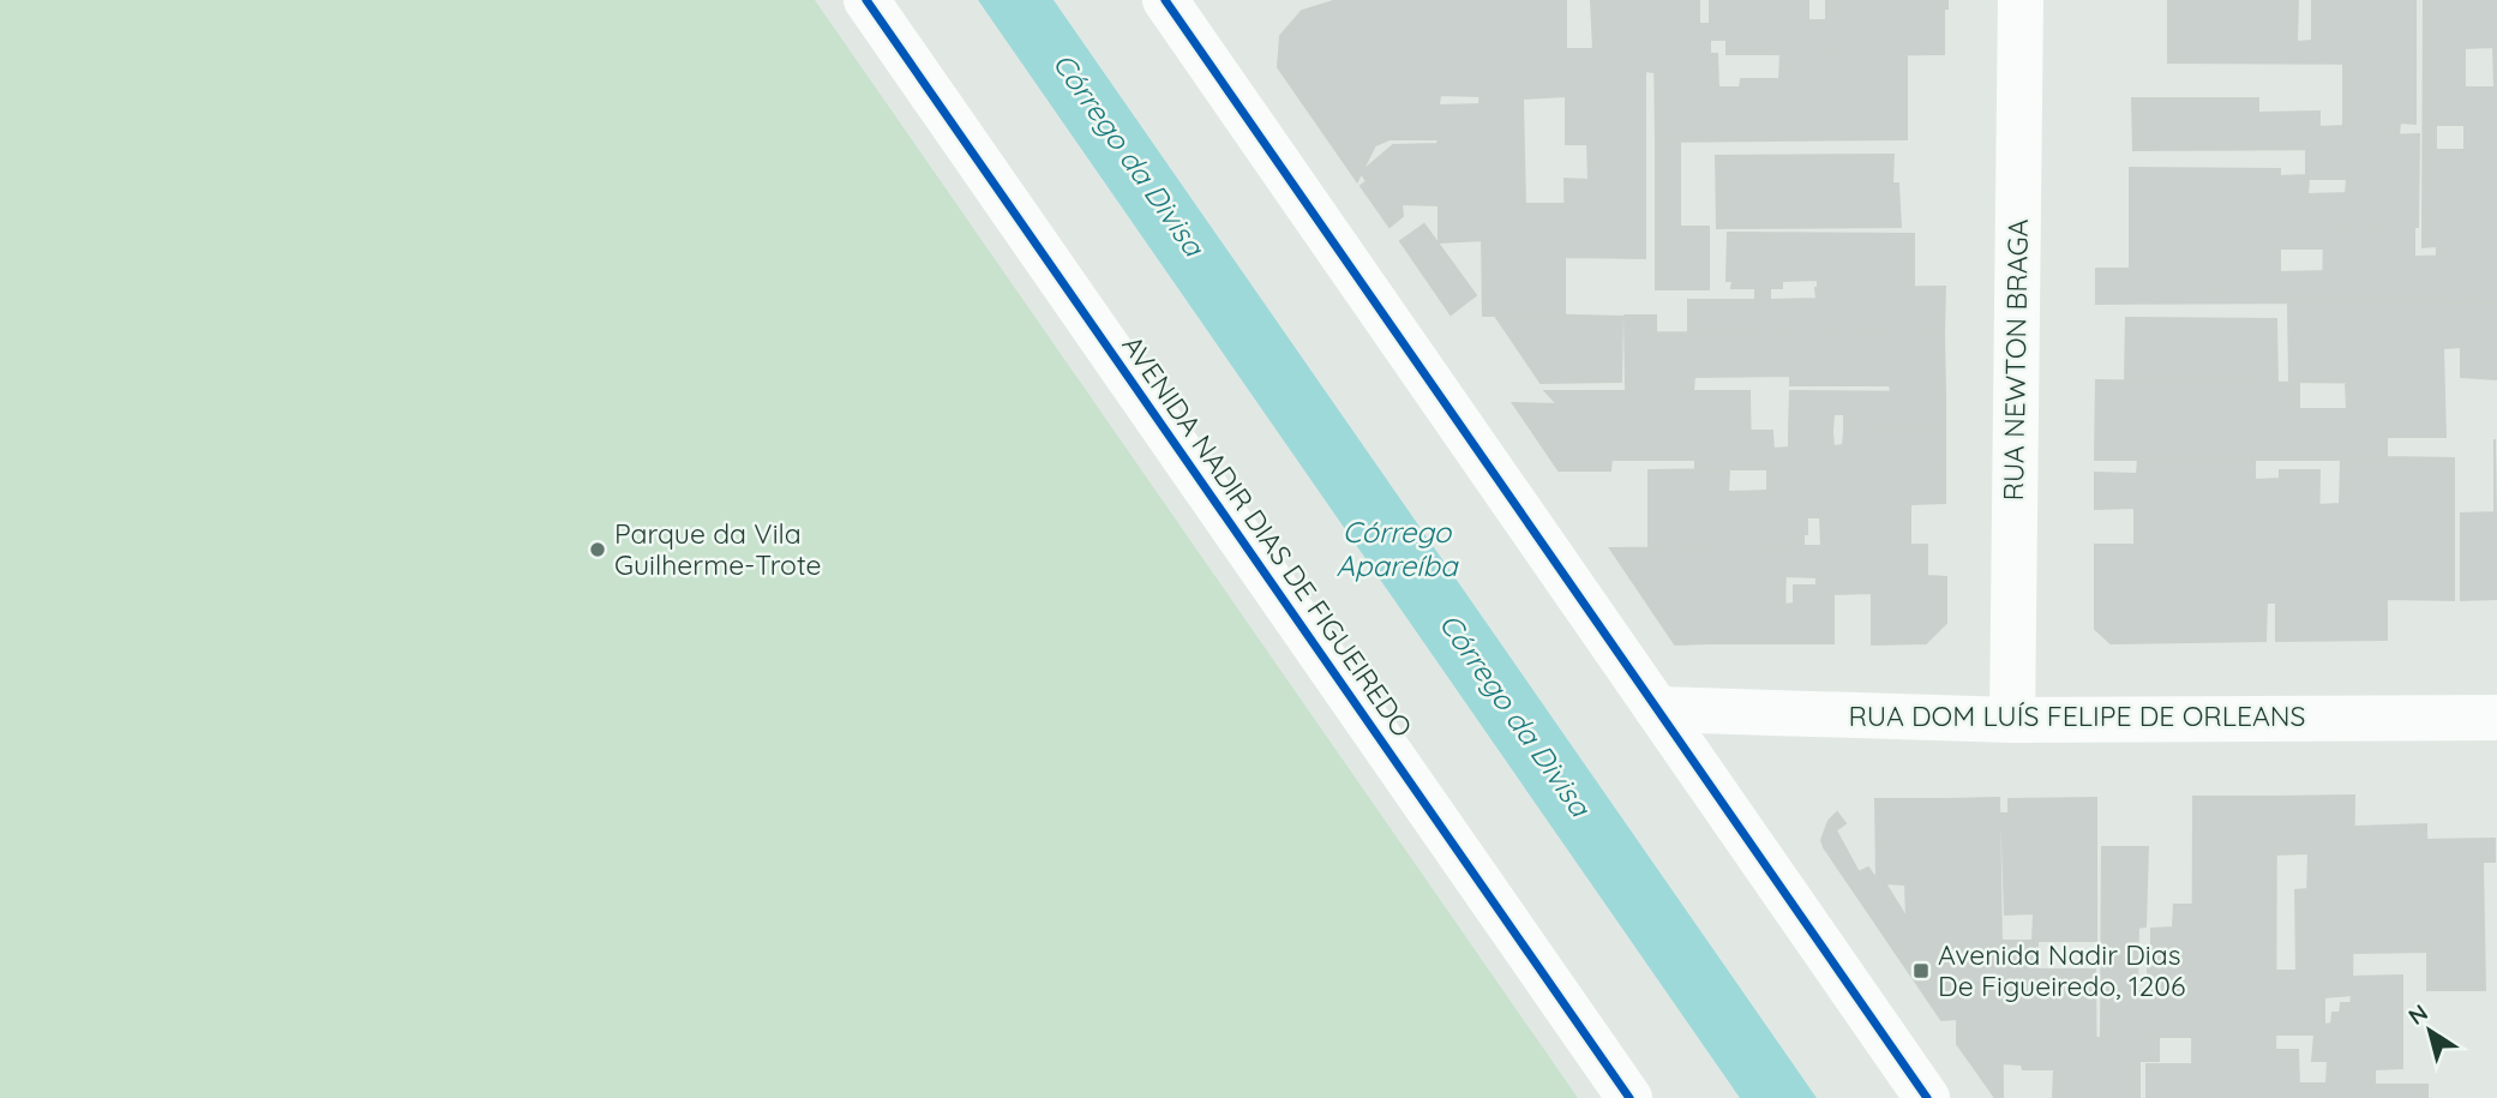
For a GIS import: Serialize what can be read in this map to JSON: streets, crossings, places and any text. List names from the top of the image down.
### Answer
{
  "streets": {
    "main road": ["RUA NEWTON BRAGA", "AVENIDA NADIR DIAS DE FIGUEIREDO", "RUA DOM LUÍS FELIPE DE ORLEANS"]
  },
  "crossings": [
    ["RUA NEWTON BRAGA", "RUA DOM LUÍS FELIPE DE ORLEANS"]
  ],
  "water": ["Córrego da Divisa", "Córrego Apareíba"],
  "places": {
    "other": ["Parque da Vila Guilherme-Trote"],
    "transit": ["Avenida Nadir Dias De Figueiredo, 1206"]
  },
  "north": "top left"
}
